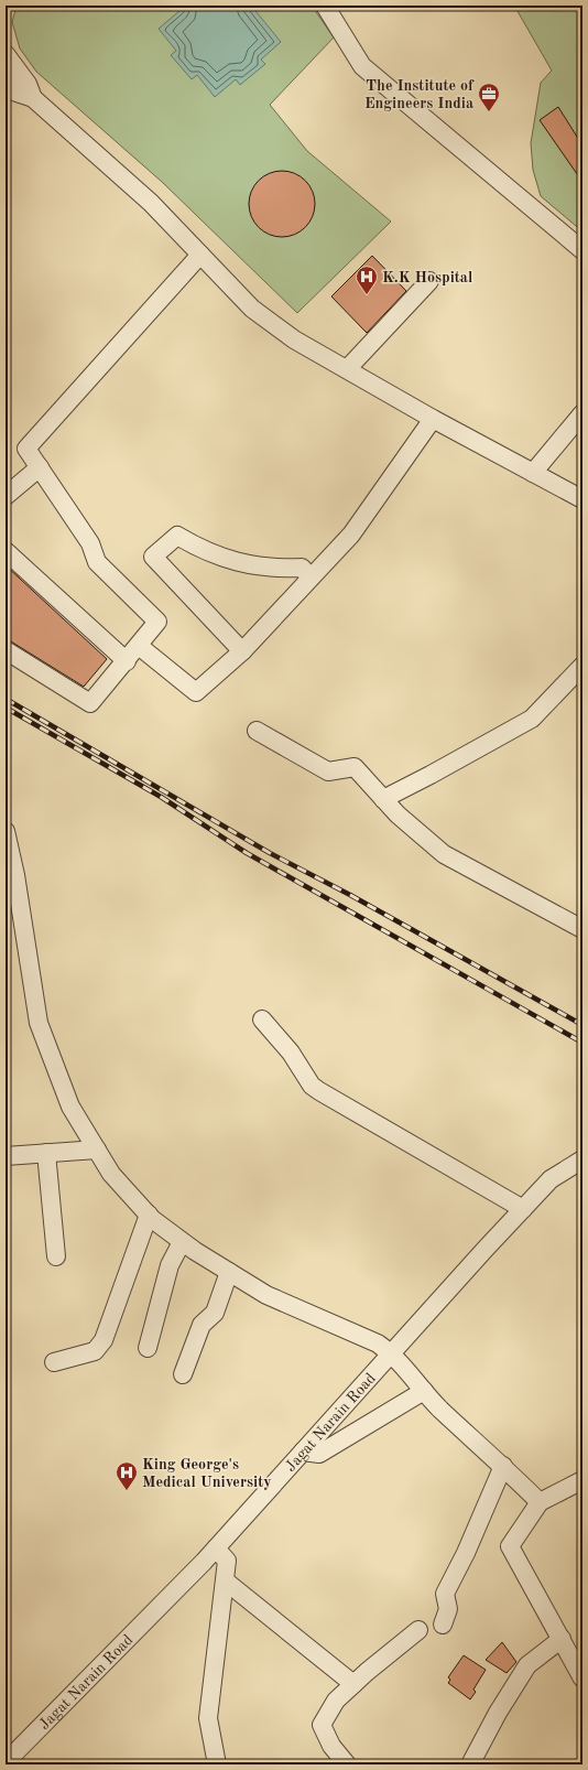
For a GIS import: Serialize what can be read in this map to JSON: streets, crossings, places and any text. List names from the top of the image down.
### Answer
{
  "streets": {
    "street": ["Jagat Narain Road"]
  },
  "places": {
    "office": ["The Institute of Engineers India"],
    "hospital": ["K.K Hospital", "King George's Medical University"]
  }
}
